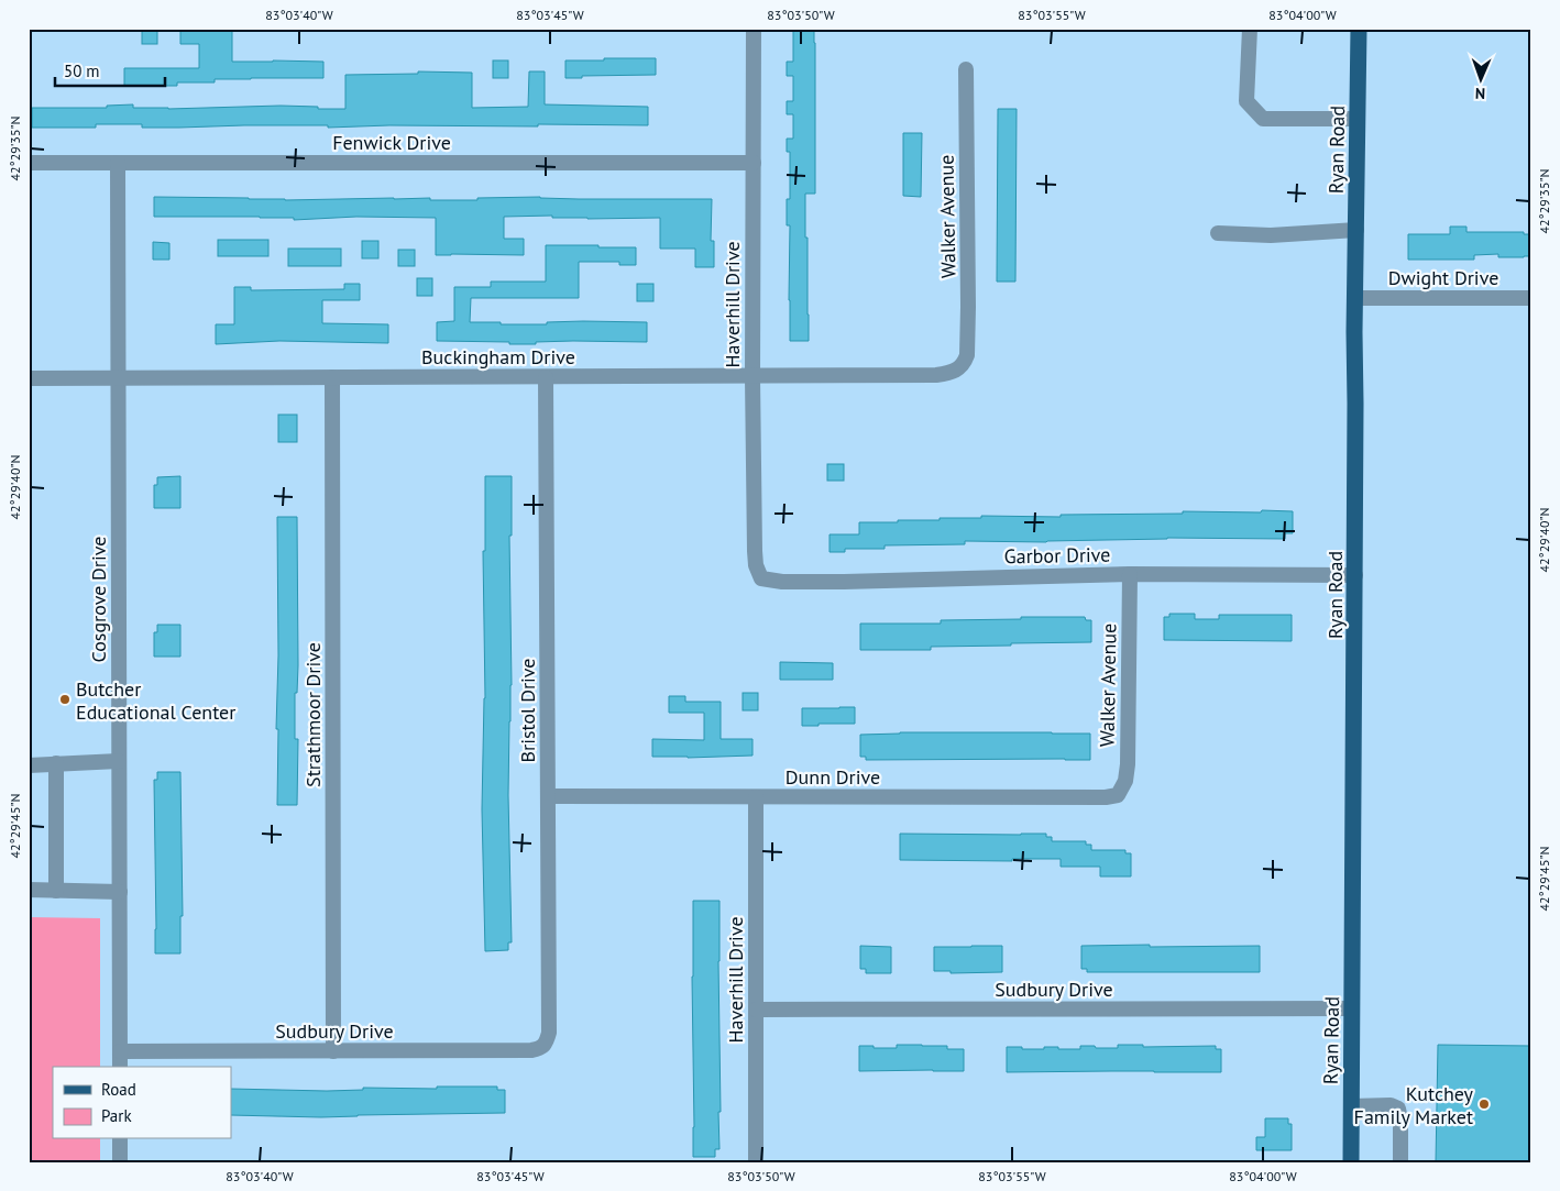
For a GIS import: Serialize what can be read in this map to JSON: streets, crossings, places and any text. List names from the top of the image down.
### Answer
{
  "streets": {
    "main road": ["Ryan Road"],
    "street": [
      "Fenwick Drive",
      "Walker Avenue",
      "Dwight Drive",
      "Haverhill Drive",
      "Buckingham Drive",
      "Garbor Drive",
      "Cosgrove Drive",
      "Bristol Drive",
      "Strathmoor Drive",
      "Dunn Drive",
      "Sudbury Drive"
    ]
  },
  "crossings": [
    ["Fenwick Drive", "Haverhill Drive"],
    ["Fenwick Drive", "Cosgrove Drive"],
    ["Ryan Road", "Dwight Drive"],
    ["Ryan Road", "Garbor Drive"],
    ["Ryan Road", "Sudbury Drive"],
    ["Walker Avenue", "Buckingham Drive"],
    ["Walker Avenue", "Garbor Drive"],
    ["Walker Avenue", "Dunn Drive"],
    ["Haverhill Drive", "Buckingham Drive"],
    ["Haverhill Drive", "Garbor Drive"],
    ["Haverhill Drive", "Dunn Drive"],
    ["Haverhill Drive", "Sudbury Drive"],
    ["Buckingham Drive", "Cosgrove Drive"],
    ["Buckingham Drive", "Bristol Drive"],
    ["Buckingham Drive", "Strathmoor Drive"],
    ["Cosgrove Drive", "Sudbury Drive"],
    ["Bristol Drive", "Dunn Drive"],
    ["Bristol Drive", "Sudbury Drive"],
    ["Strathmoor Drive", "Sudbury Drive"]
  ],
  "places": ["Butcher Educational Center", "Kutchey Family Market"],
  "legend": ["Road", "Park"],
  "scale_bar": "50 m",
  "north": "bottom",
  "coordinates": [
    "83°03'40\"W",
    "83°03'45\"W",
    "83°03'50\"W",
    "83°03'55\"W",
    "83°04'00\"W",
    "42°29'35\"N",
    "42°29'40\"N",
    "42°29'45\"N"
  ]
}
